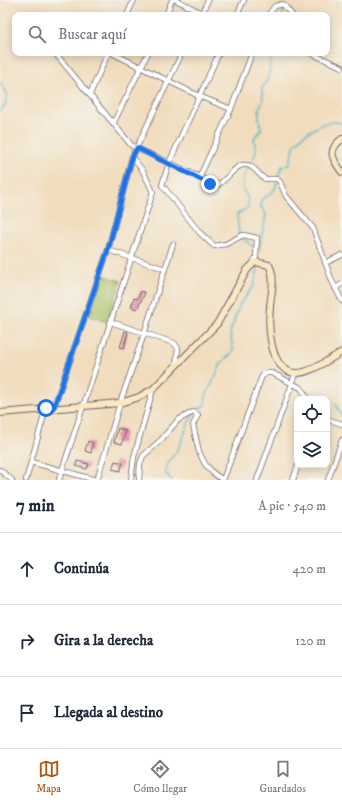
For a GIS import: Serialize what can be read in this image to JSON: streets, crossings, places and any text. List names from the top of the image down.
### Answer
{
  "page": {
    "search": "Buscar aquí",
    "heading": ["7 min", "A pie · 540 m"],
    "list": [
      ["Continúa", "420 m"],
      ["Gira a la derecha", "120 m"],
      "Llegada al destino"
    ],
    "nav": ["Mapa", "Cómo llegar", "Guardados"]
  }
}
